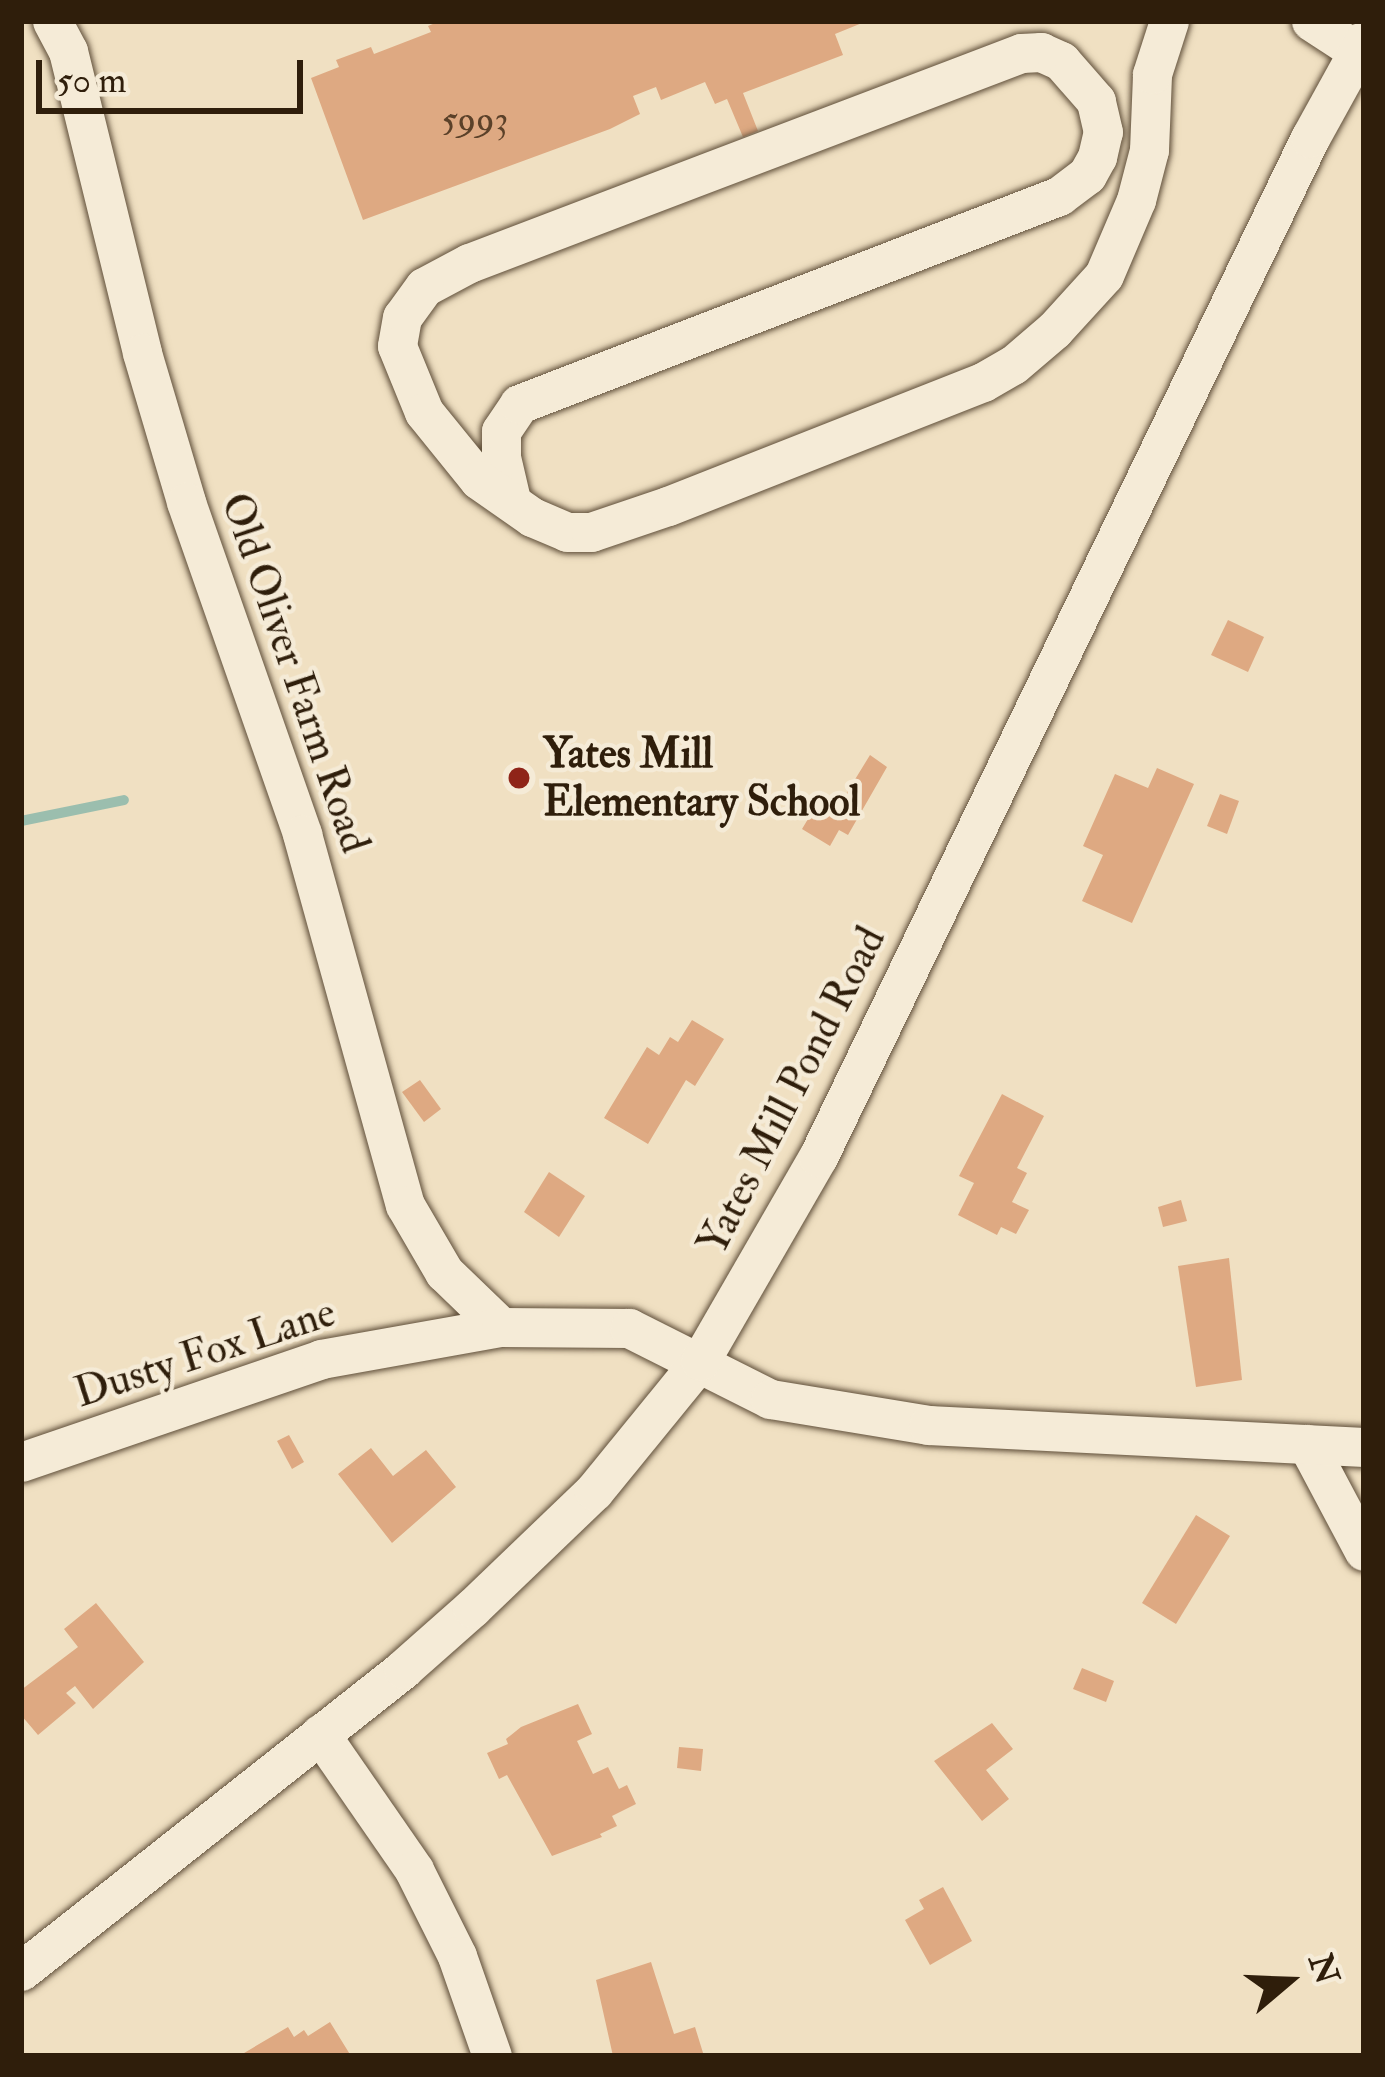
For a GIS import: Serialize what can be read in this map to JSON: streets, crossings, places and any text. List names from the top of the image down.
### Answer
{
  "streets": {
    "street": ["Old Oliver Farm Road", "Yates Mill Pond Road", "Dusty Fox Lane"]
  },
  "crossings": [
    ["Old Oliver Farm Road", "Dusty Fox Lane"],
    ["Yates Mill Pond Road", "Dusty Fox Lane"]
  ],
  "places": ["Yates Mill Elementary School"],
  "house_numbers": ["5993"],
  "scale_bar": "50 m",
  "north": "right"
}
